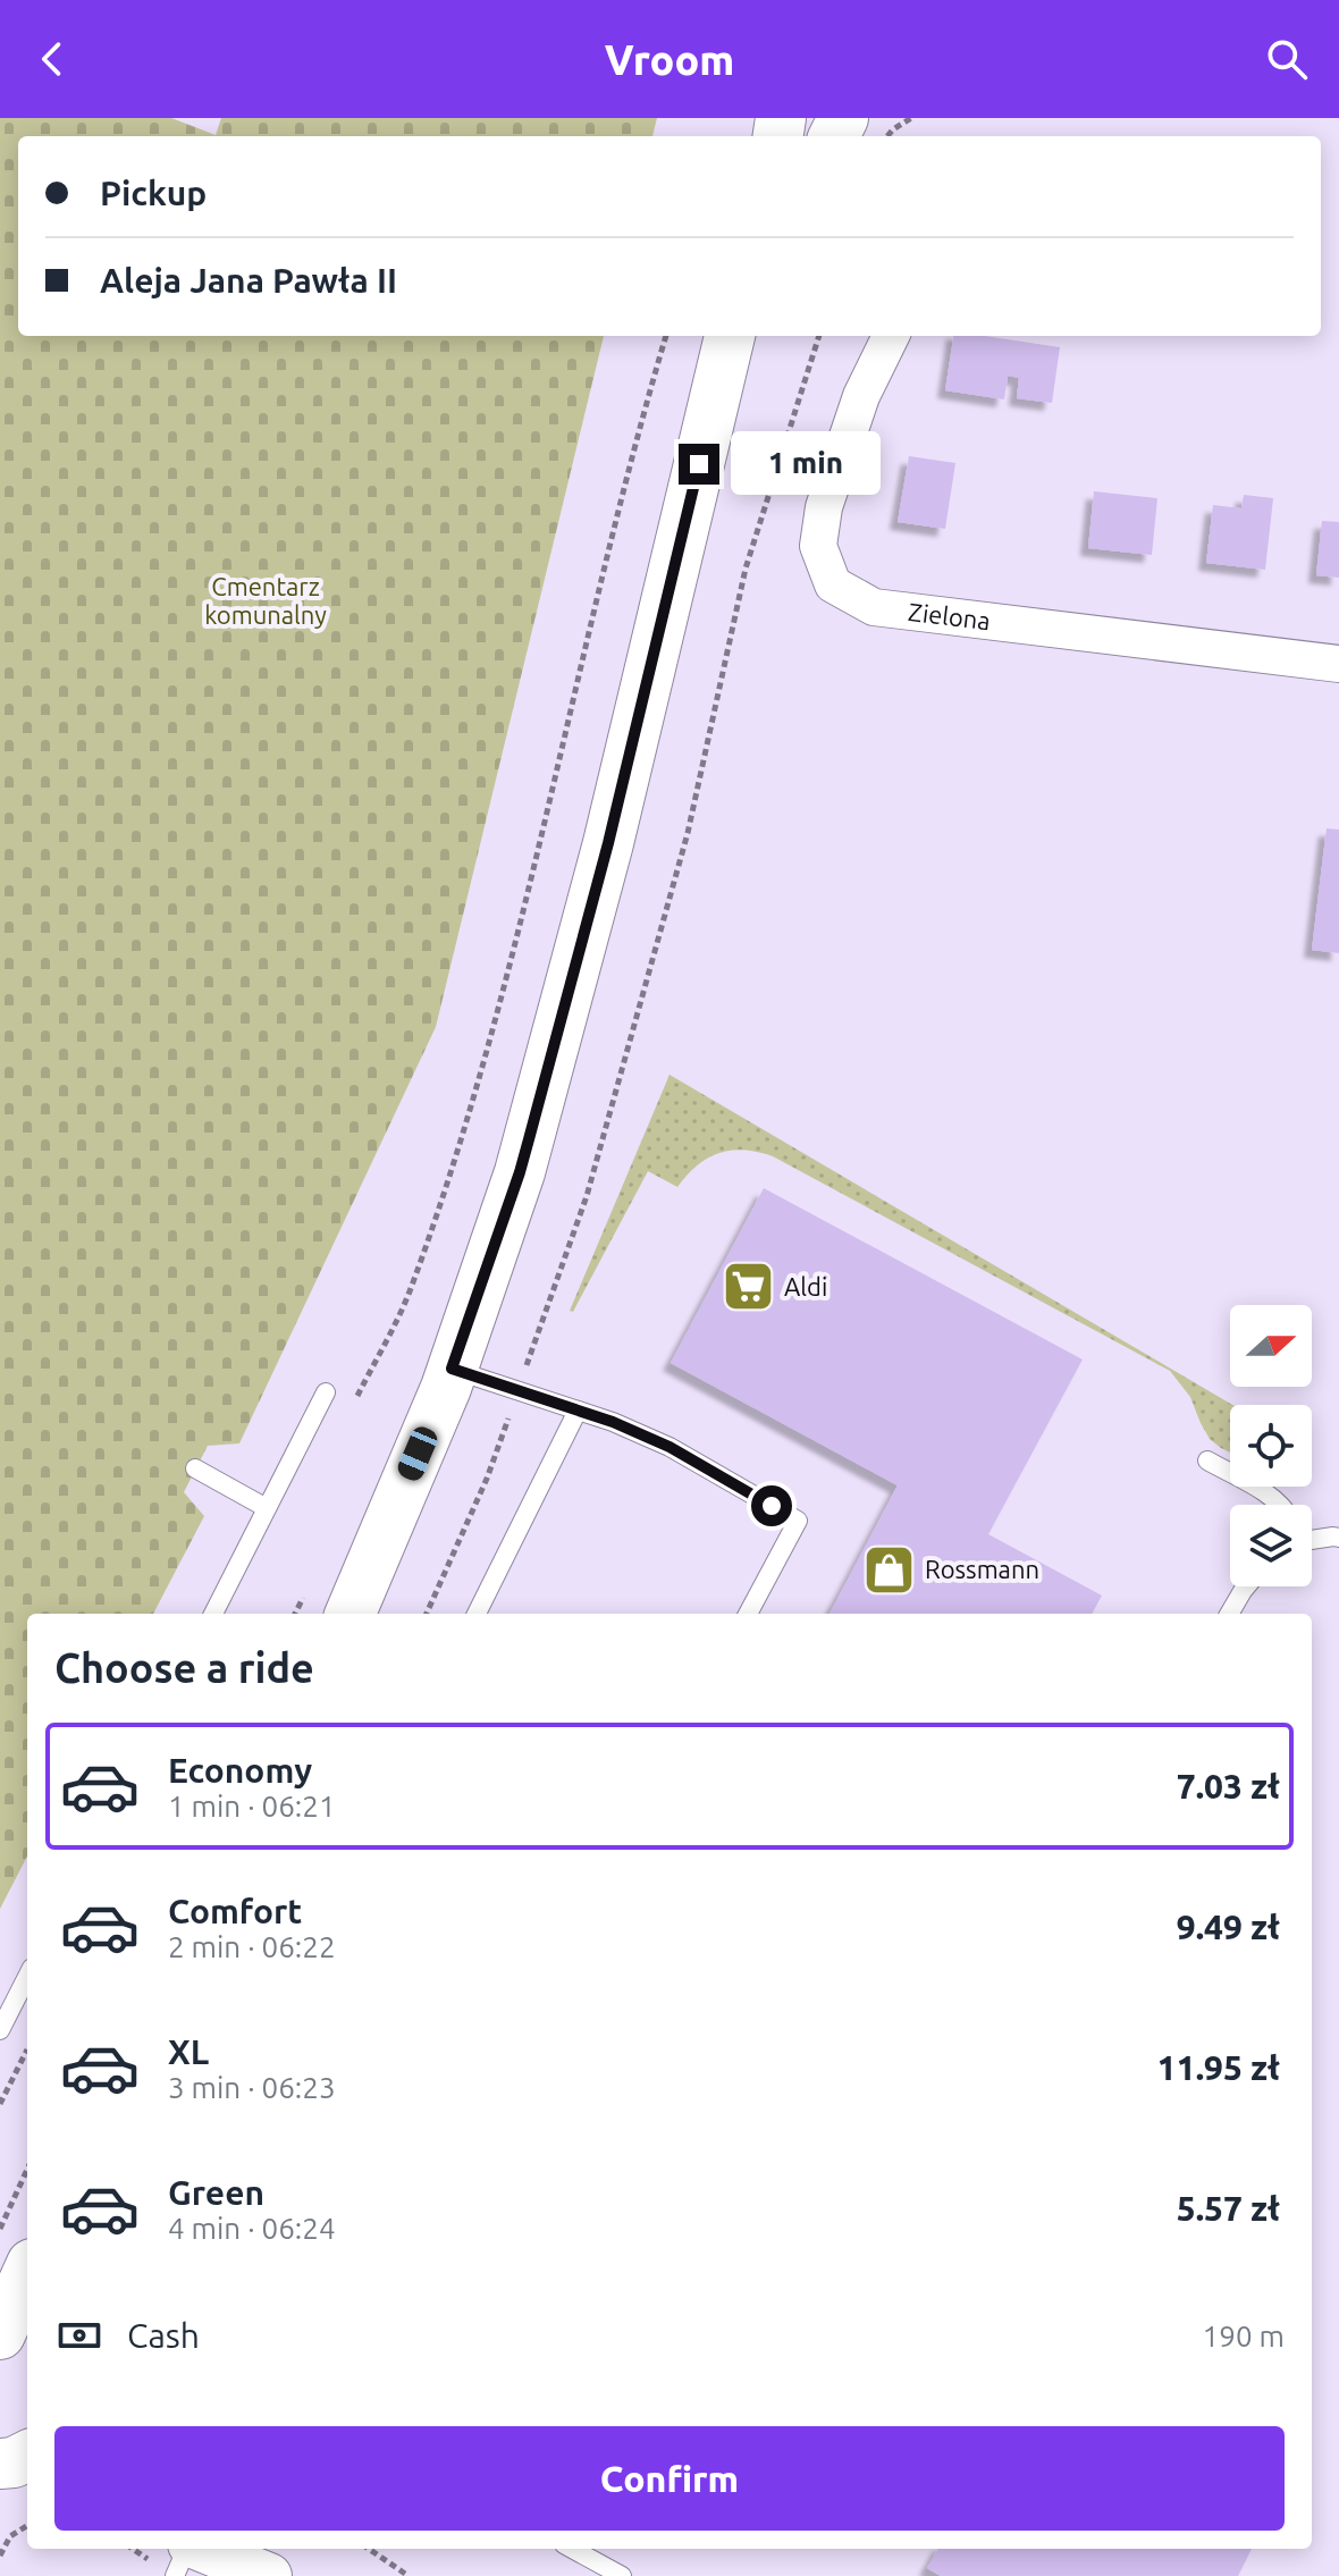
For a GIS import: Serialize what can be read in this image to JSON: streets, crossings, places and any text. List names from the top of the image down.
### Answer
{
  "streets": {
    "street": ["Zielona"]
  },
  "parks": ["Cmentarz komunalny"],
  "places": {
    "supermarket": ["Aldi"],
    "shop": ["Rossmann"]
  },
  "north": "right",
  "page": {
    "header": "Vroom",
    "banner": ["Pickup", "Aleja Jana Pawła II"],
    "bubble": "1 min",
    "heading": "Choose a ride",
    "list": [
      {
        "name": "Economy",
        "note": "1 min · 06:21",
        "value": "7.03 zł"
      },
      {
        "name": "Comfort",
        "note": "2 min · 06:22",
        "value": "9.49 zł"
      },
      {
        "name": "XL",
        "note": "3 min · 06:23",
        "value": "11.95 zł"
      },
      {
        "name": "Green",
        "note": "4 min · 06:24",
        "value": "5.57 zł"
      }
    ],
    "pay": ["Cash", "190 m"],
    "buttons": "Confirm"
  }
}
